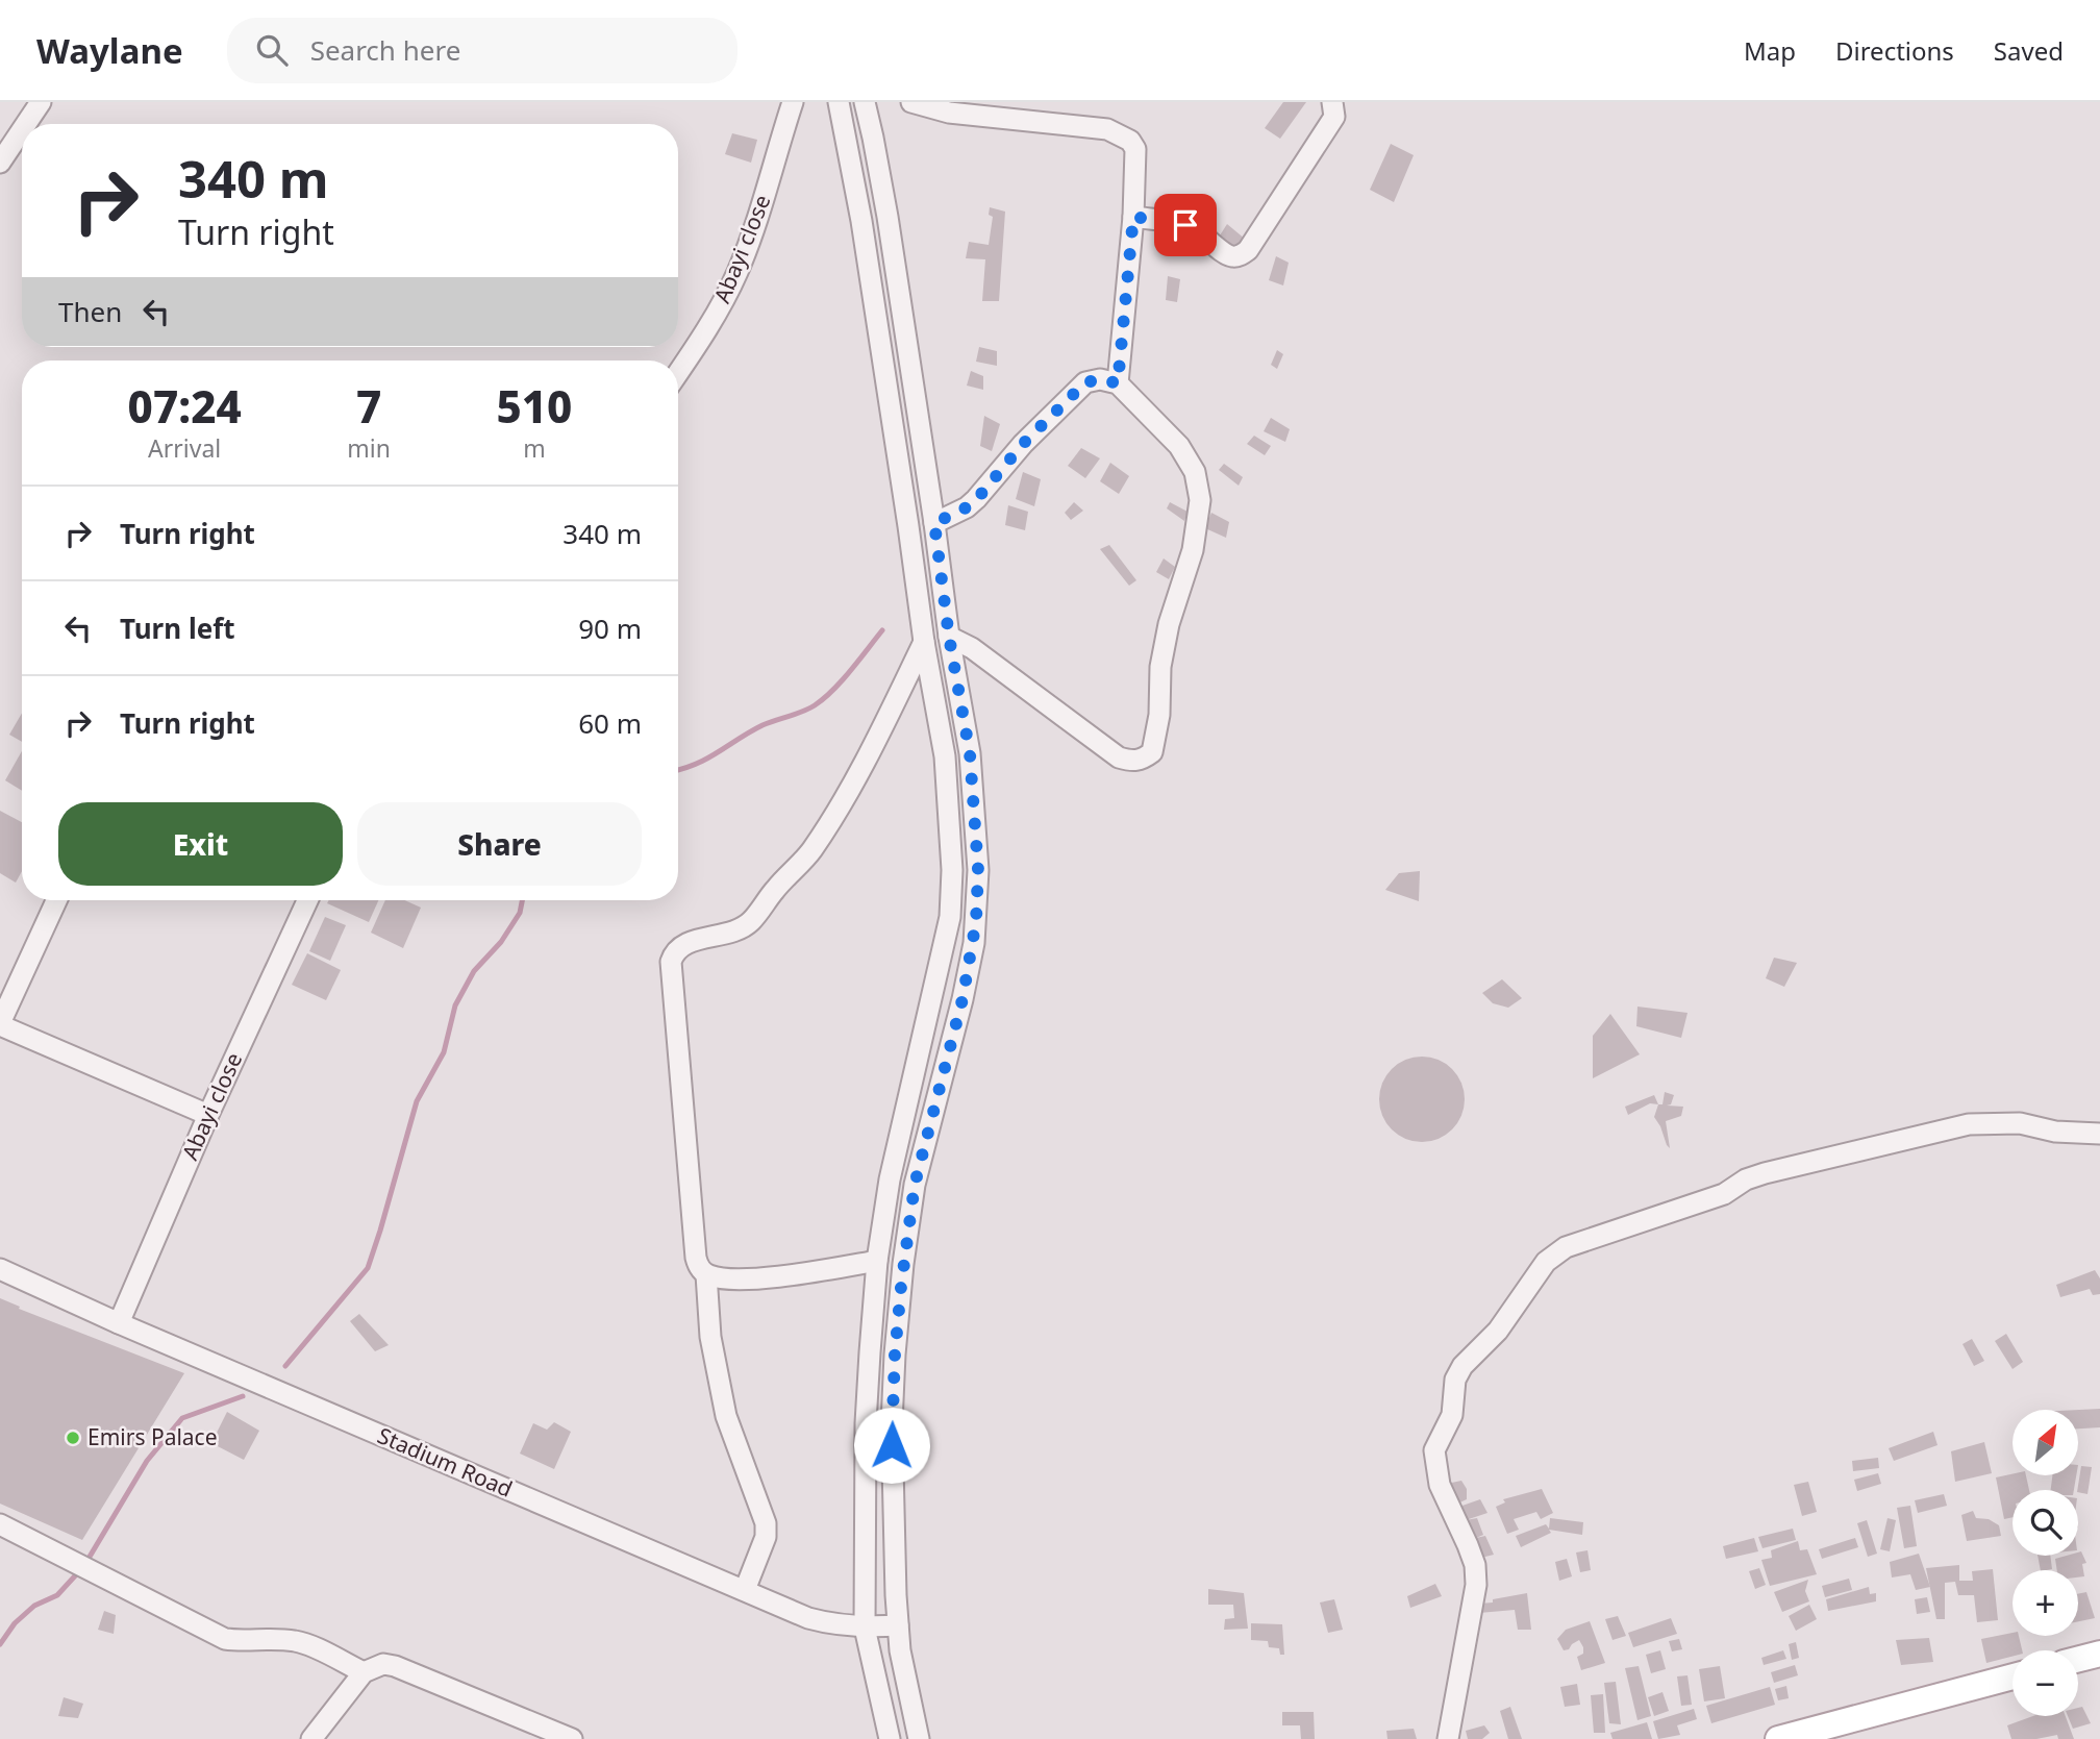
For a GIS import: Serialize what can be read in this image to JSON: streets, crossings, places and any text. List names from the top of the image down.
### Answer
{
  "streets": {
    "street": ["Abayi close", "Stadium Road"]
  },
  "crossings": [
    ["Abayi close", "Stadium Road"]
  ],
  "places": ["Emirs Palace"],
  "north": "top right",
  "page": {
    "header": "Waylane",
    "search": "Search here",
    "nav": ["Map", "Directions", "Saved"],
    "turn": ["340 m", "Turn right"],
    "then": "Then",
    "eta": [
      "07:24",
      "Arrival",
      "7",
      "min",
      "510",
      "m"
    ],
    "list": [
      {
        "name": "Turn right",
        "value": "340 m"
      },
      {
        "name": "Turn left",
        "value": "90 m"
      },
      {
        "name": "Turn right",
        "value": "60 m"
      }
    ],
    "buttons": ["Exit", "Share"],
    "map_buttons": ["+", "−"]
  }
}
